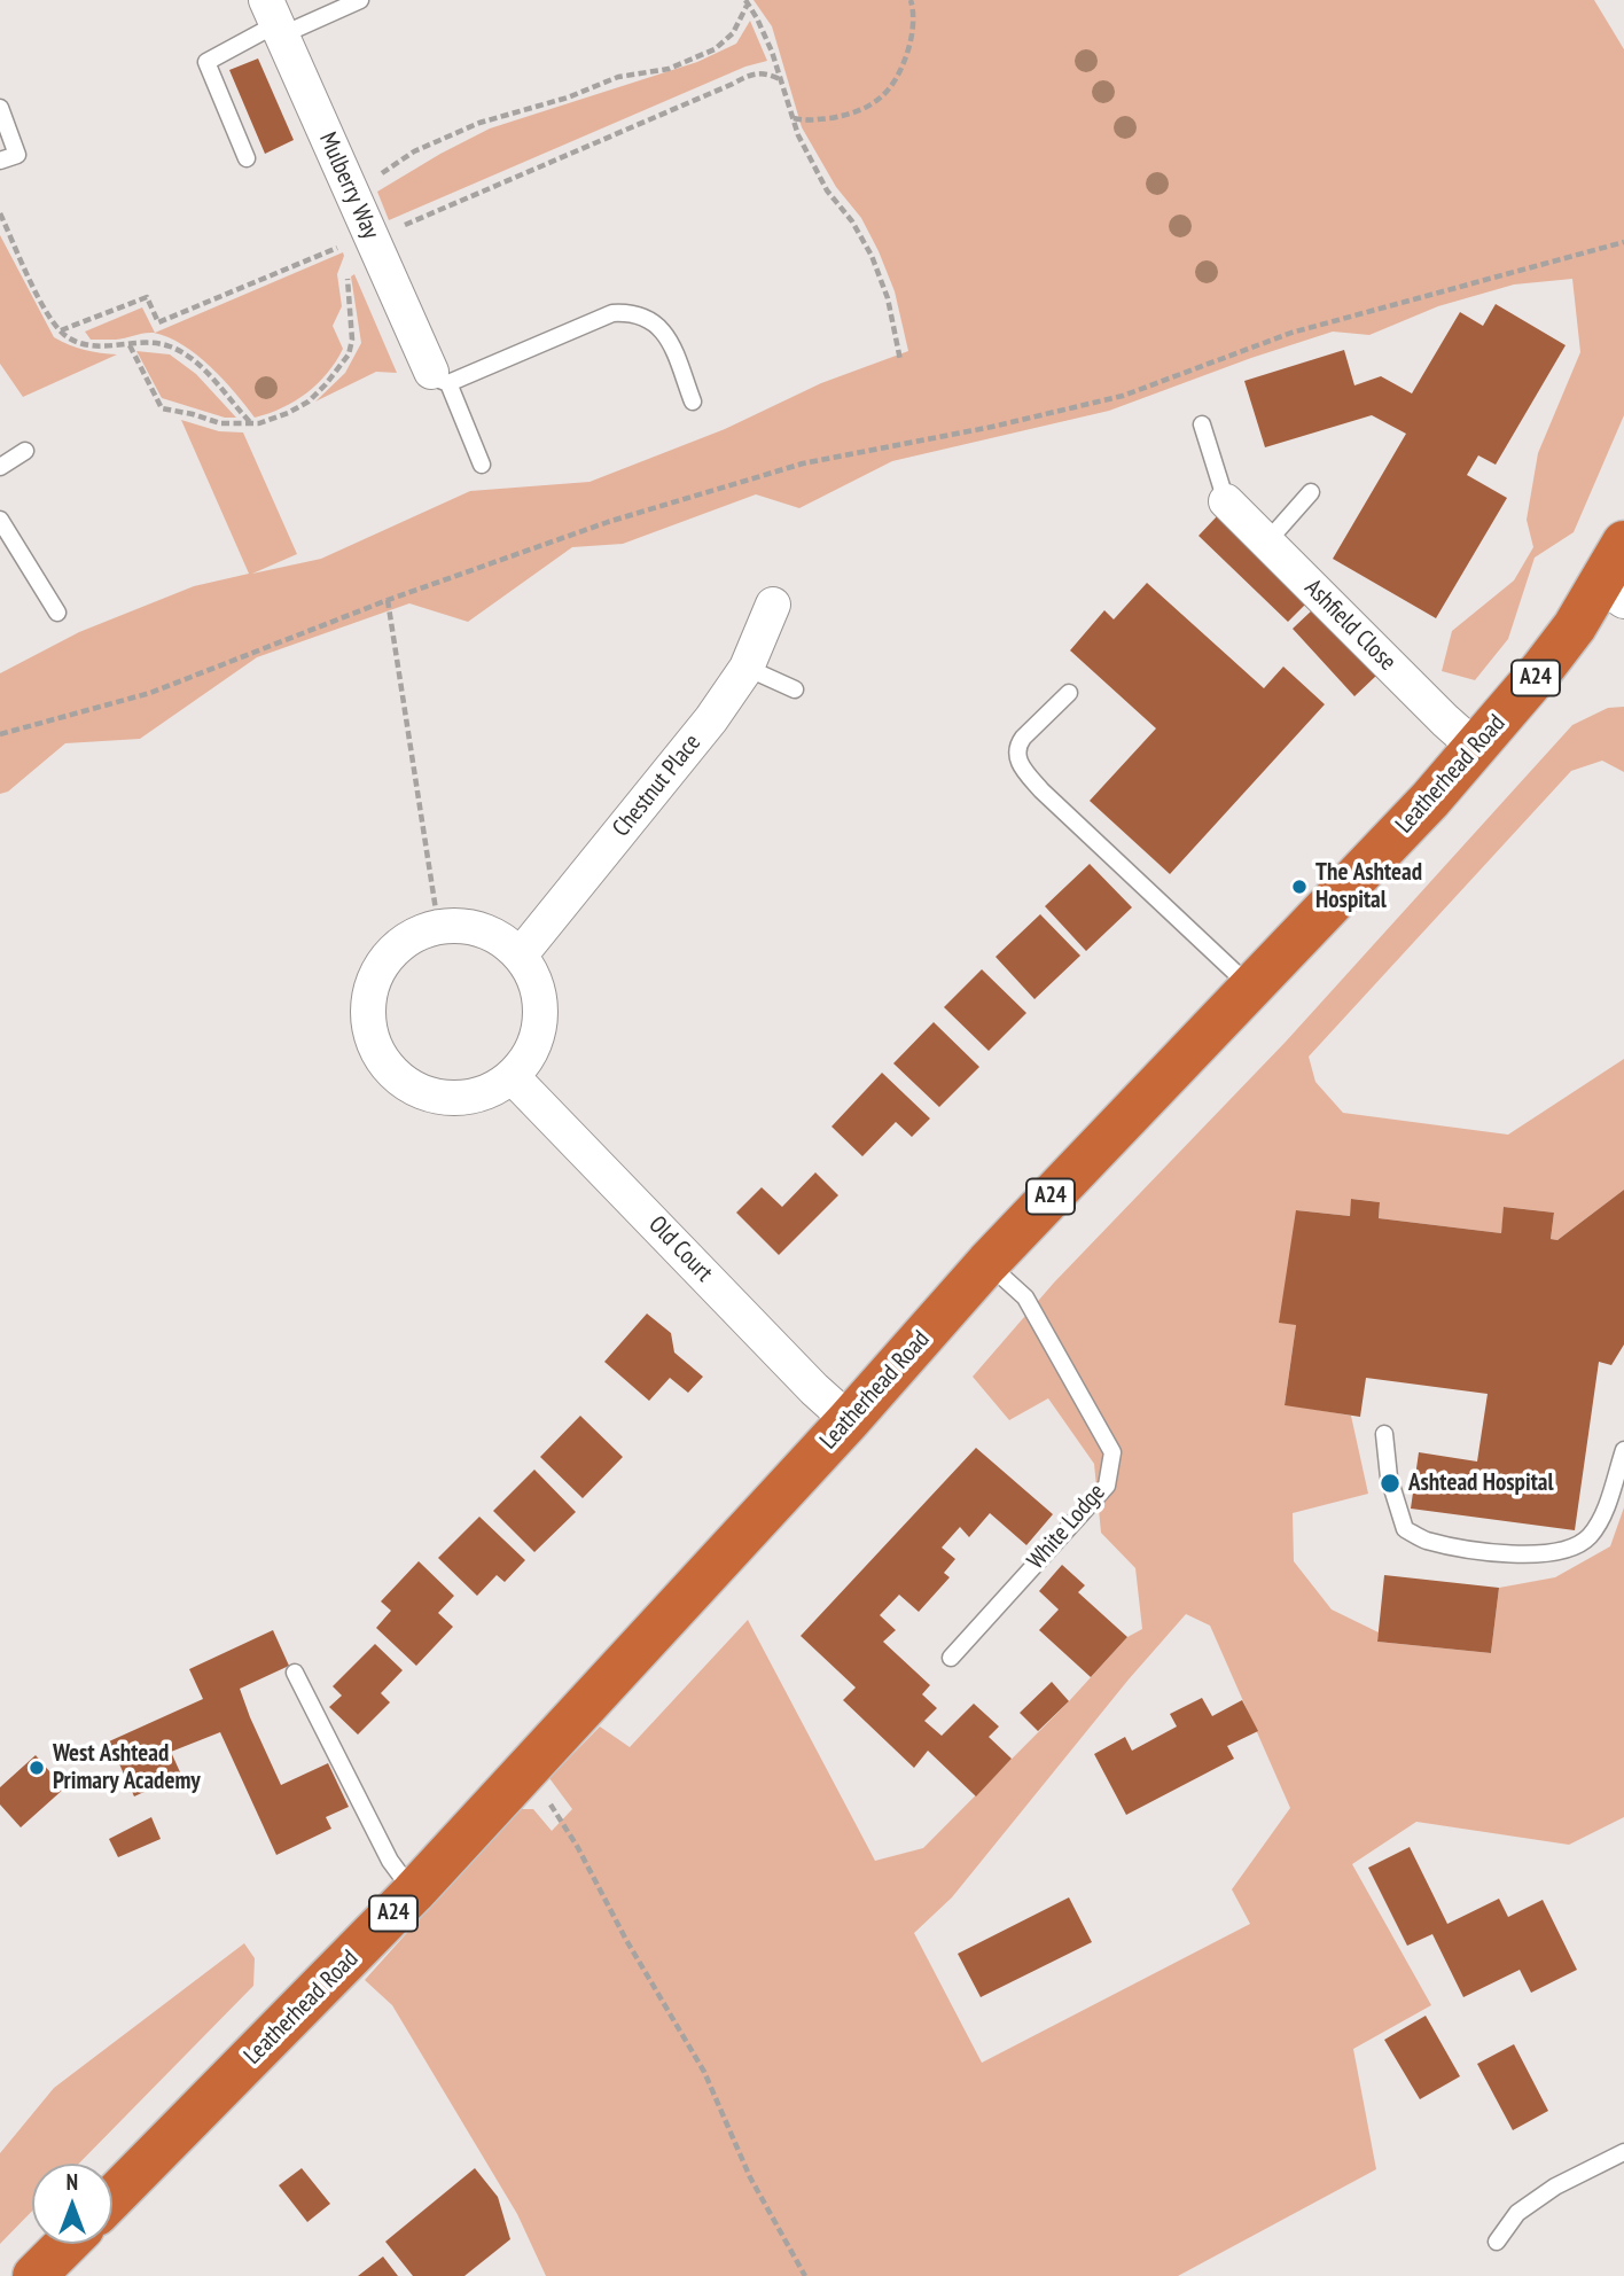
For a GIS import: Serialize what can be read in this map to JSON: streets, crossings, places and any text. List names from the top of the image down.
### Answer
{
  "streets": {
    "highway": ["A24", "Leatherhead Road"],
    "street": [
      "Mulberry Way",
      "Ashfield Close",
      "Chestnut Place",
      "Old Court"
    ],
    "lane": ["White Lodge"]
  },
  "crossings": [
    ["Ashfield Close", "Leatherhead Road"],
    ["Leatherhead Road", "Old Court"],
    ["Leatherhead Road", "White Lodge"],
    ["Chestnut Place", "Old Court"]
  ],
  "places": ["The Ashtead Hospital", "Ashtead Hospital", "West Ashtead Primary Academy"],
  "north": "top"
}
